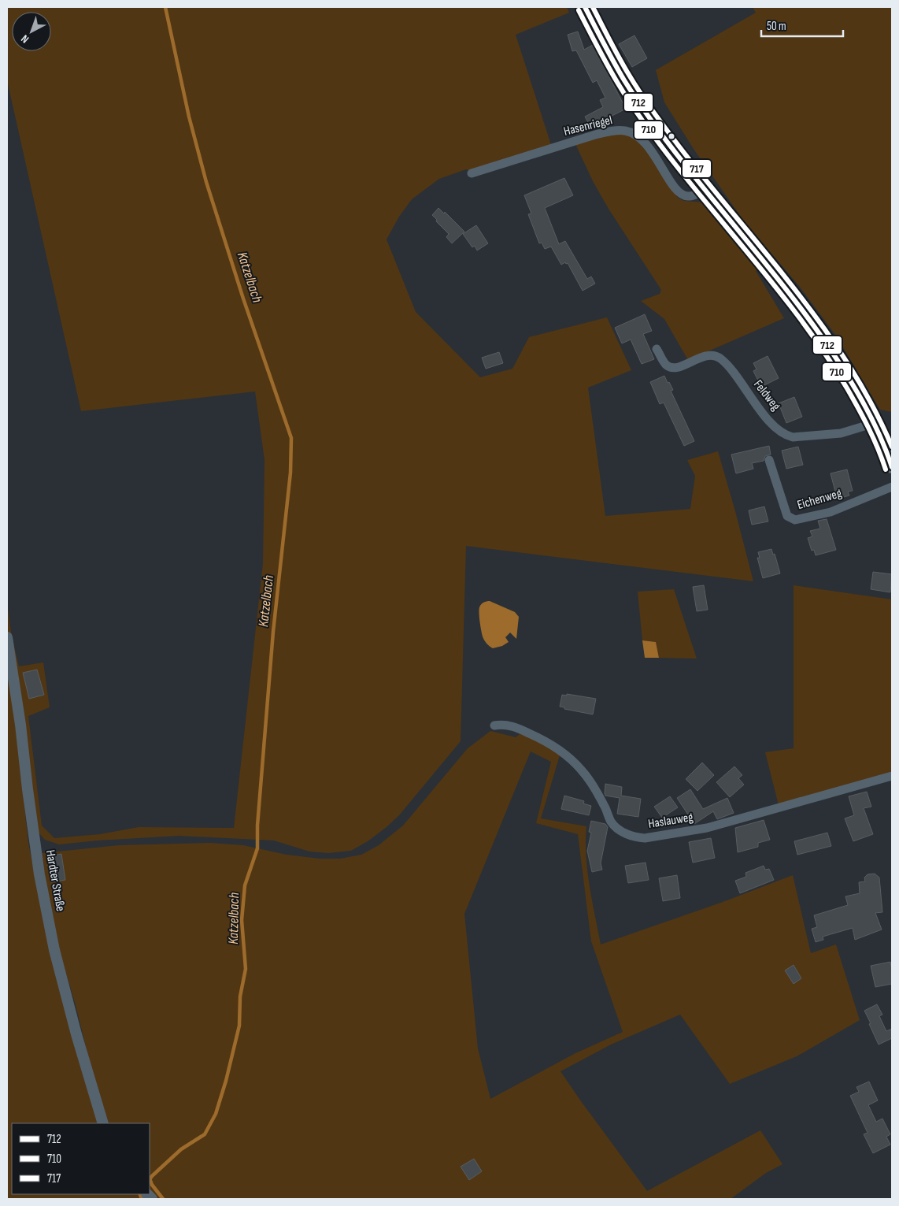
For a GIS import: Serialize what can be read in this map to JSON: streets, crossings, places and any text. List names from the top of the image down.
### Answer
{
  "streets": {
    "street": [
      "Hasenriegel",
      "Feldweg",
      "Eichenweg",
      "Haslauweg",
      "Hardter Straße"
    ]
  },
  "water": ["Katzelbach"],
  "lines": ["transit line 712", "transit line 717", "transit line 710"],
  "legend": ["712", "710", "717"],
  "scale_bar": "50 m",
  "north": "bottom left"
}
